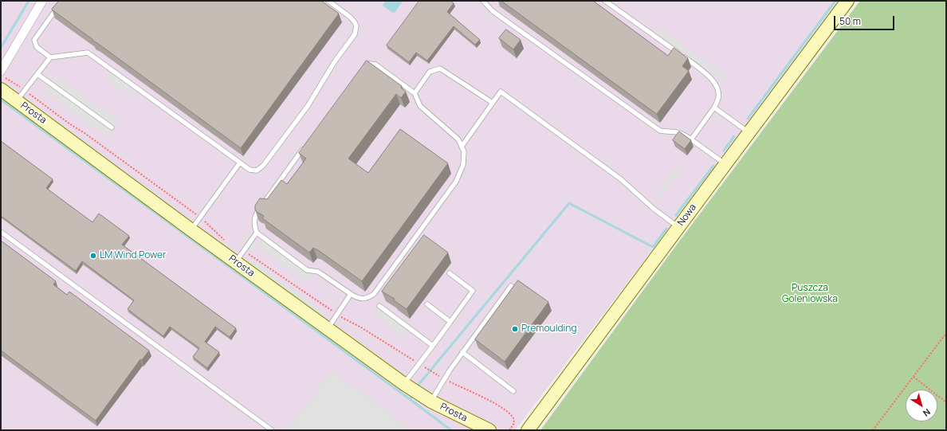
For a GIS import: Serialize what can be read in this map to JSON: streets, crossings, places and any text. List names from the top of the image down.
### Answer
{
  "streets": {
    "street": ["Prosta", "Nowa"]
  },
  "parks": ["Puszcza Goleniowska"],
  "places": ["LM Wind Power", "Premoulding"],
  "scale_bar": "50 m",
  "north": "bottom right"
}
